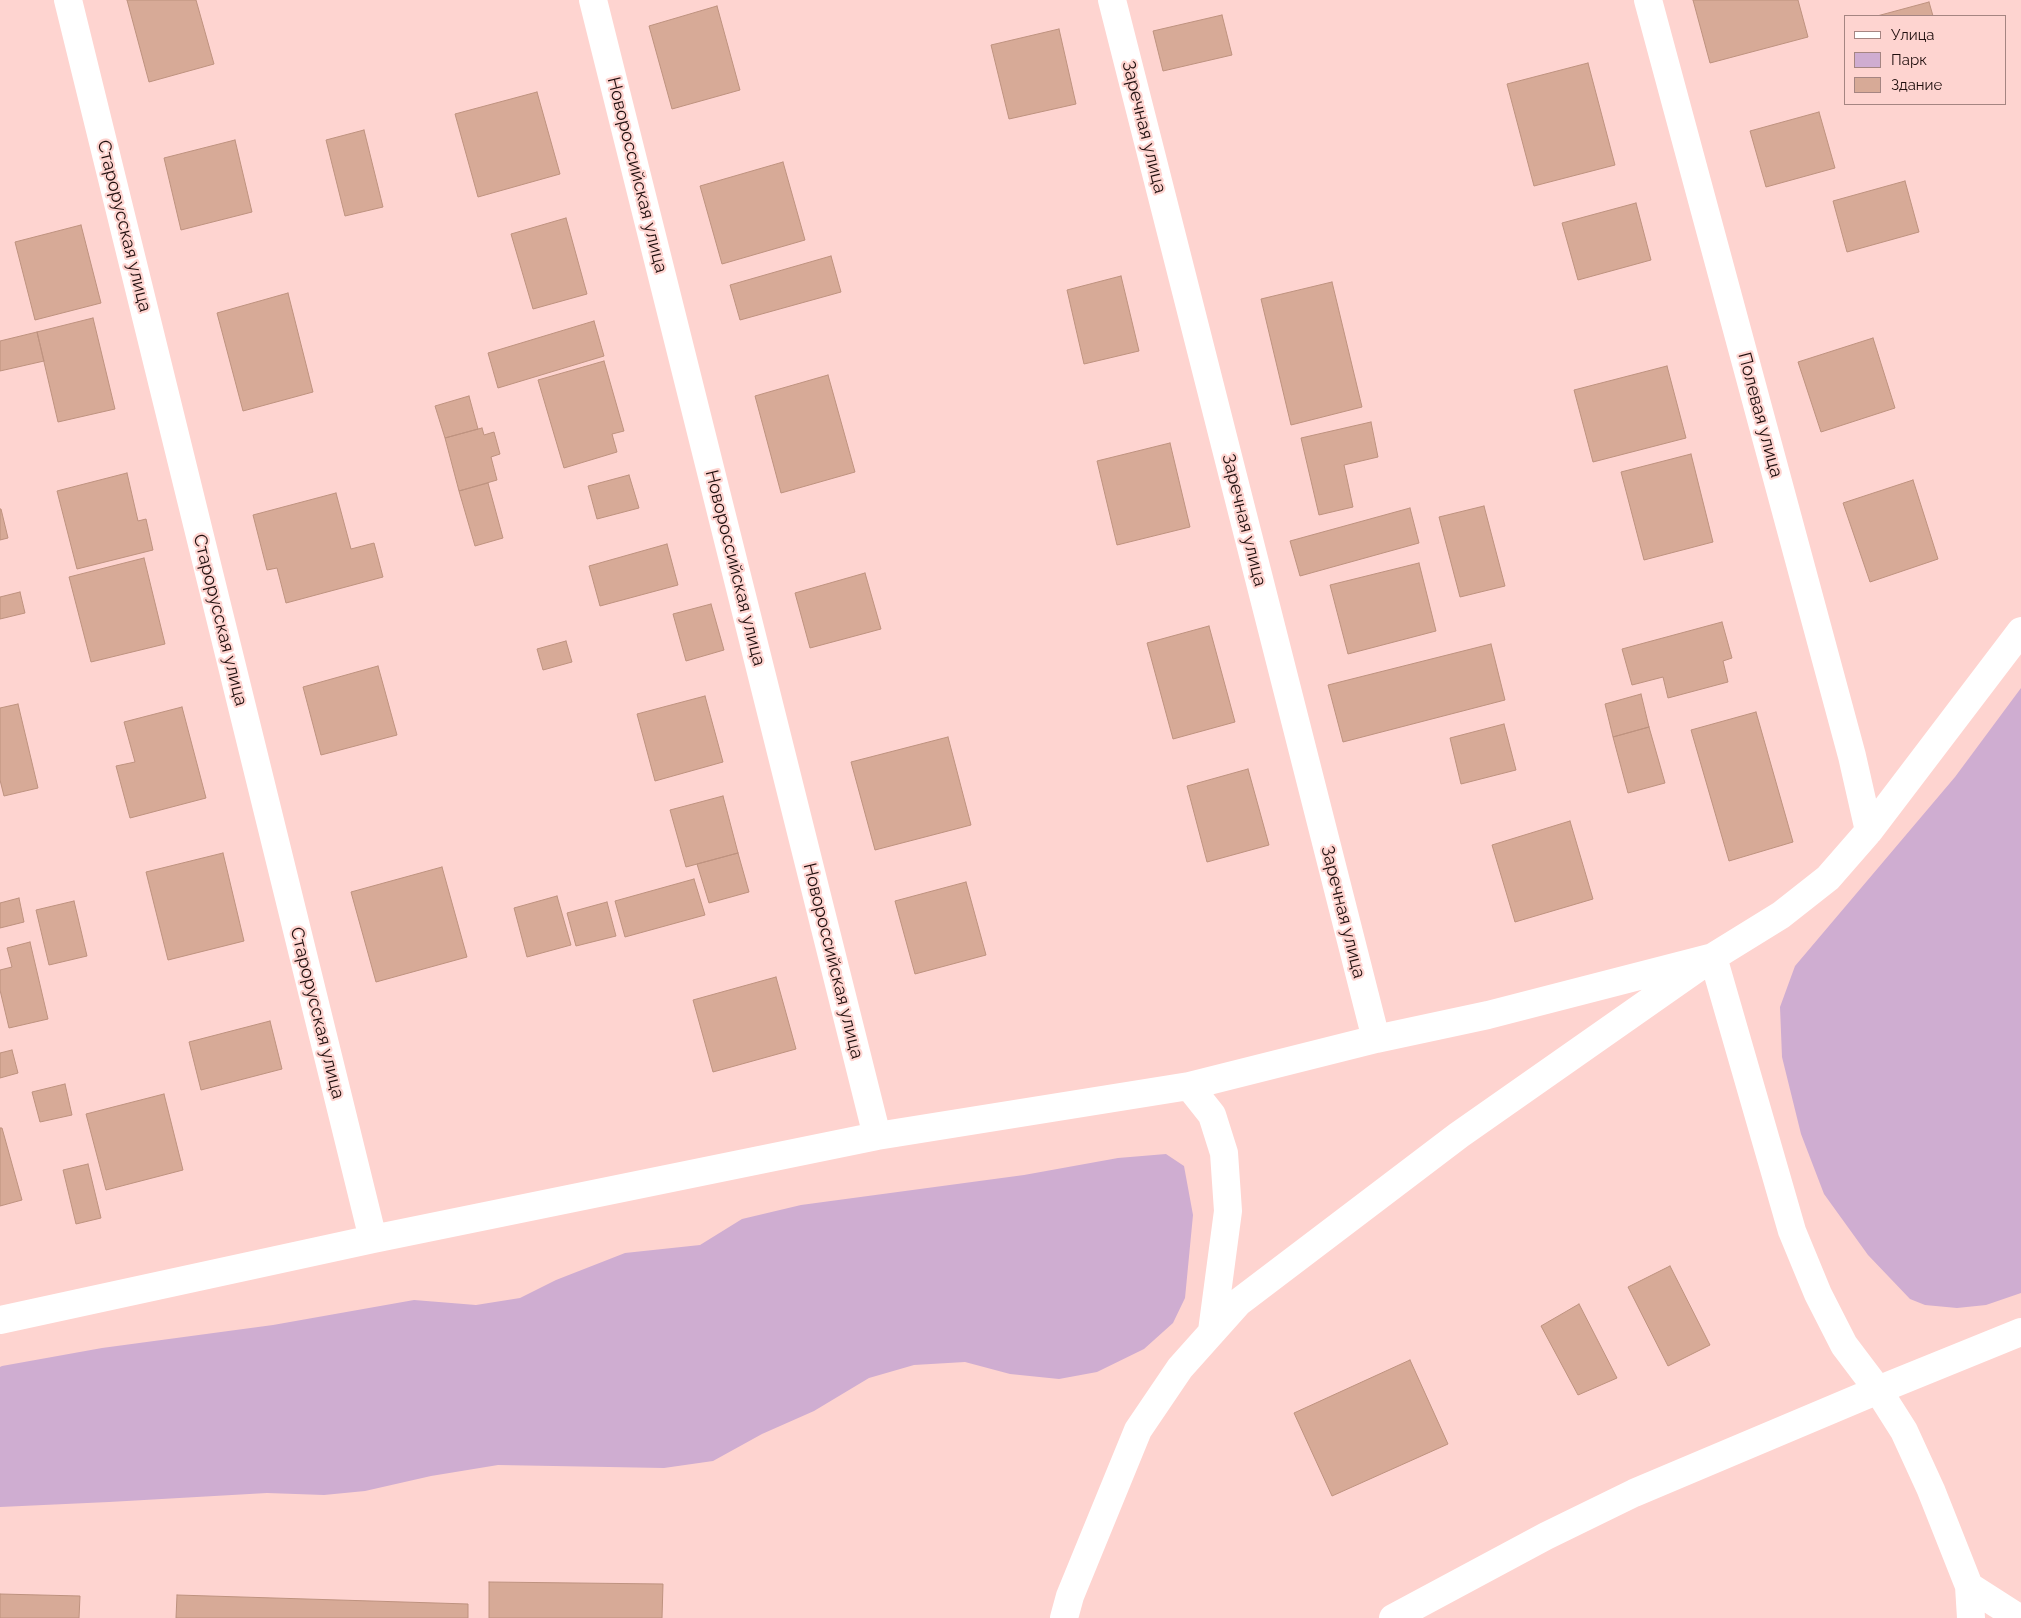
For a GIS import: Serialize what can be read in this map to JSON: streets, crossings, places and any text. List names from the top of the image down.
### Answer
{
  "streets": {
    "street": [
      "Заречная улица",
      "Новороссийская улица",
      "Старорусская улица",
      "Полевая улица"
    ]
  },
  "legend": ["Улица", "Парк", "Здание"]
}
